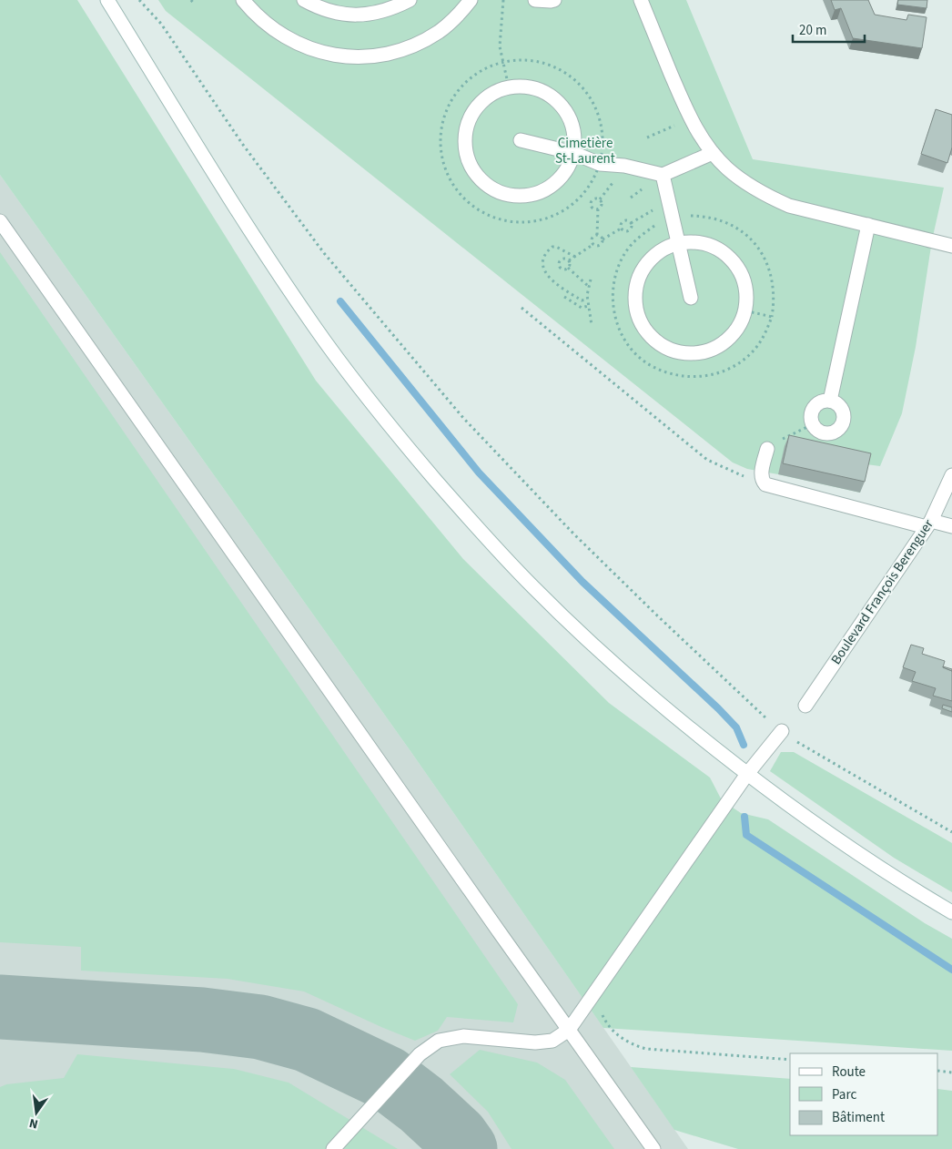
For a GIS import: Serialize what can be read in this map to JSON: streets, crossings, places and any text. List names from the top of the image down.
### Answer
{
  "streets": {
    "street": ["Boulevard François Berenguer"]
  },
  "parks": ["Cimetière St-Laurent"],
  "legend": ["Route", "Parc", "Bâtiment"],
  "scale_bar": "20 m",
  "north": "bottom"
}
